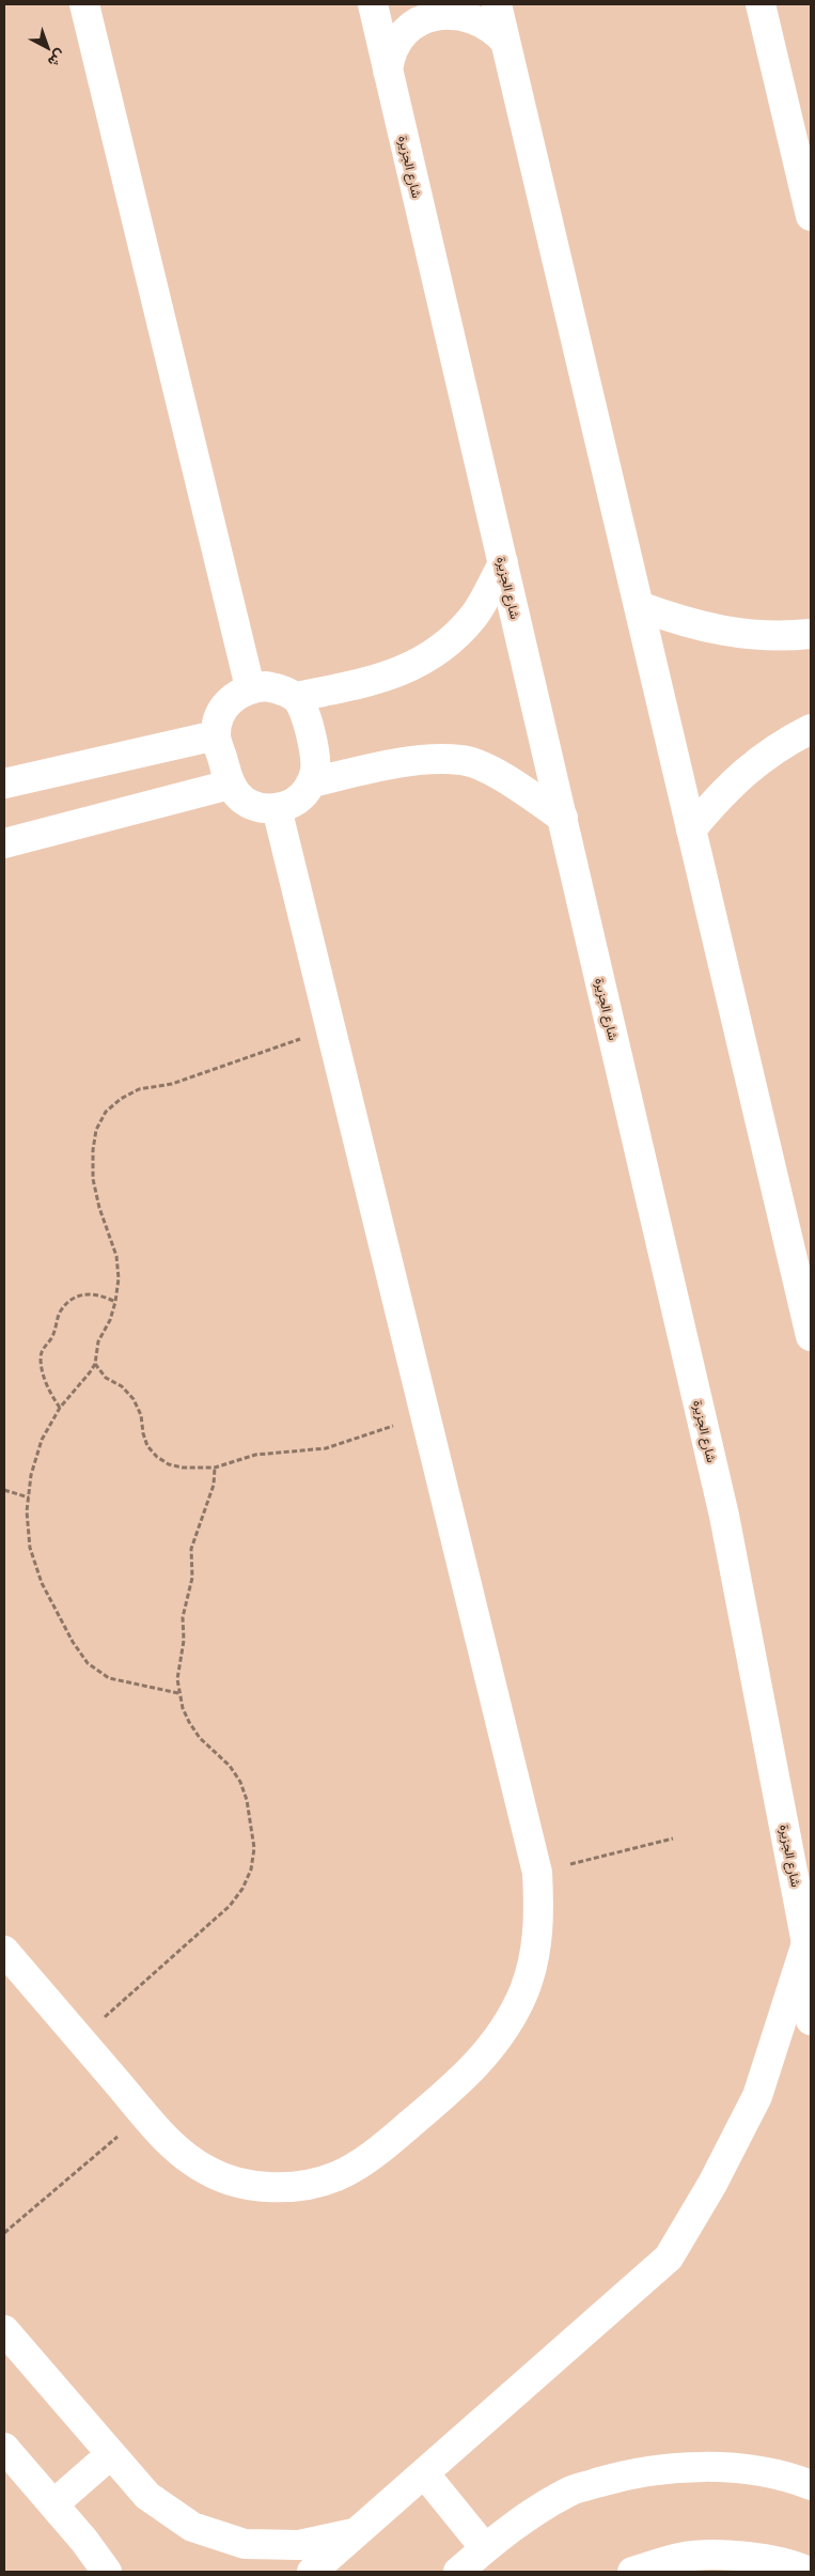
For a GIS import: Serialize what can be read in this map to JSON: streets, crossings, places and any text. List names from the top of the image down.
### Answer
{
  "streets": {
    "street": ["شارع الجزيرة"]
  },
  "north": "bottom right"
}
